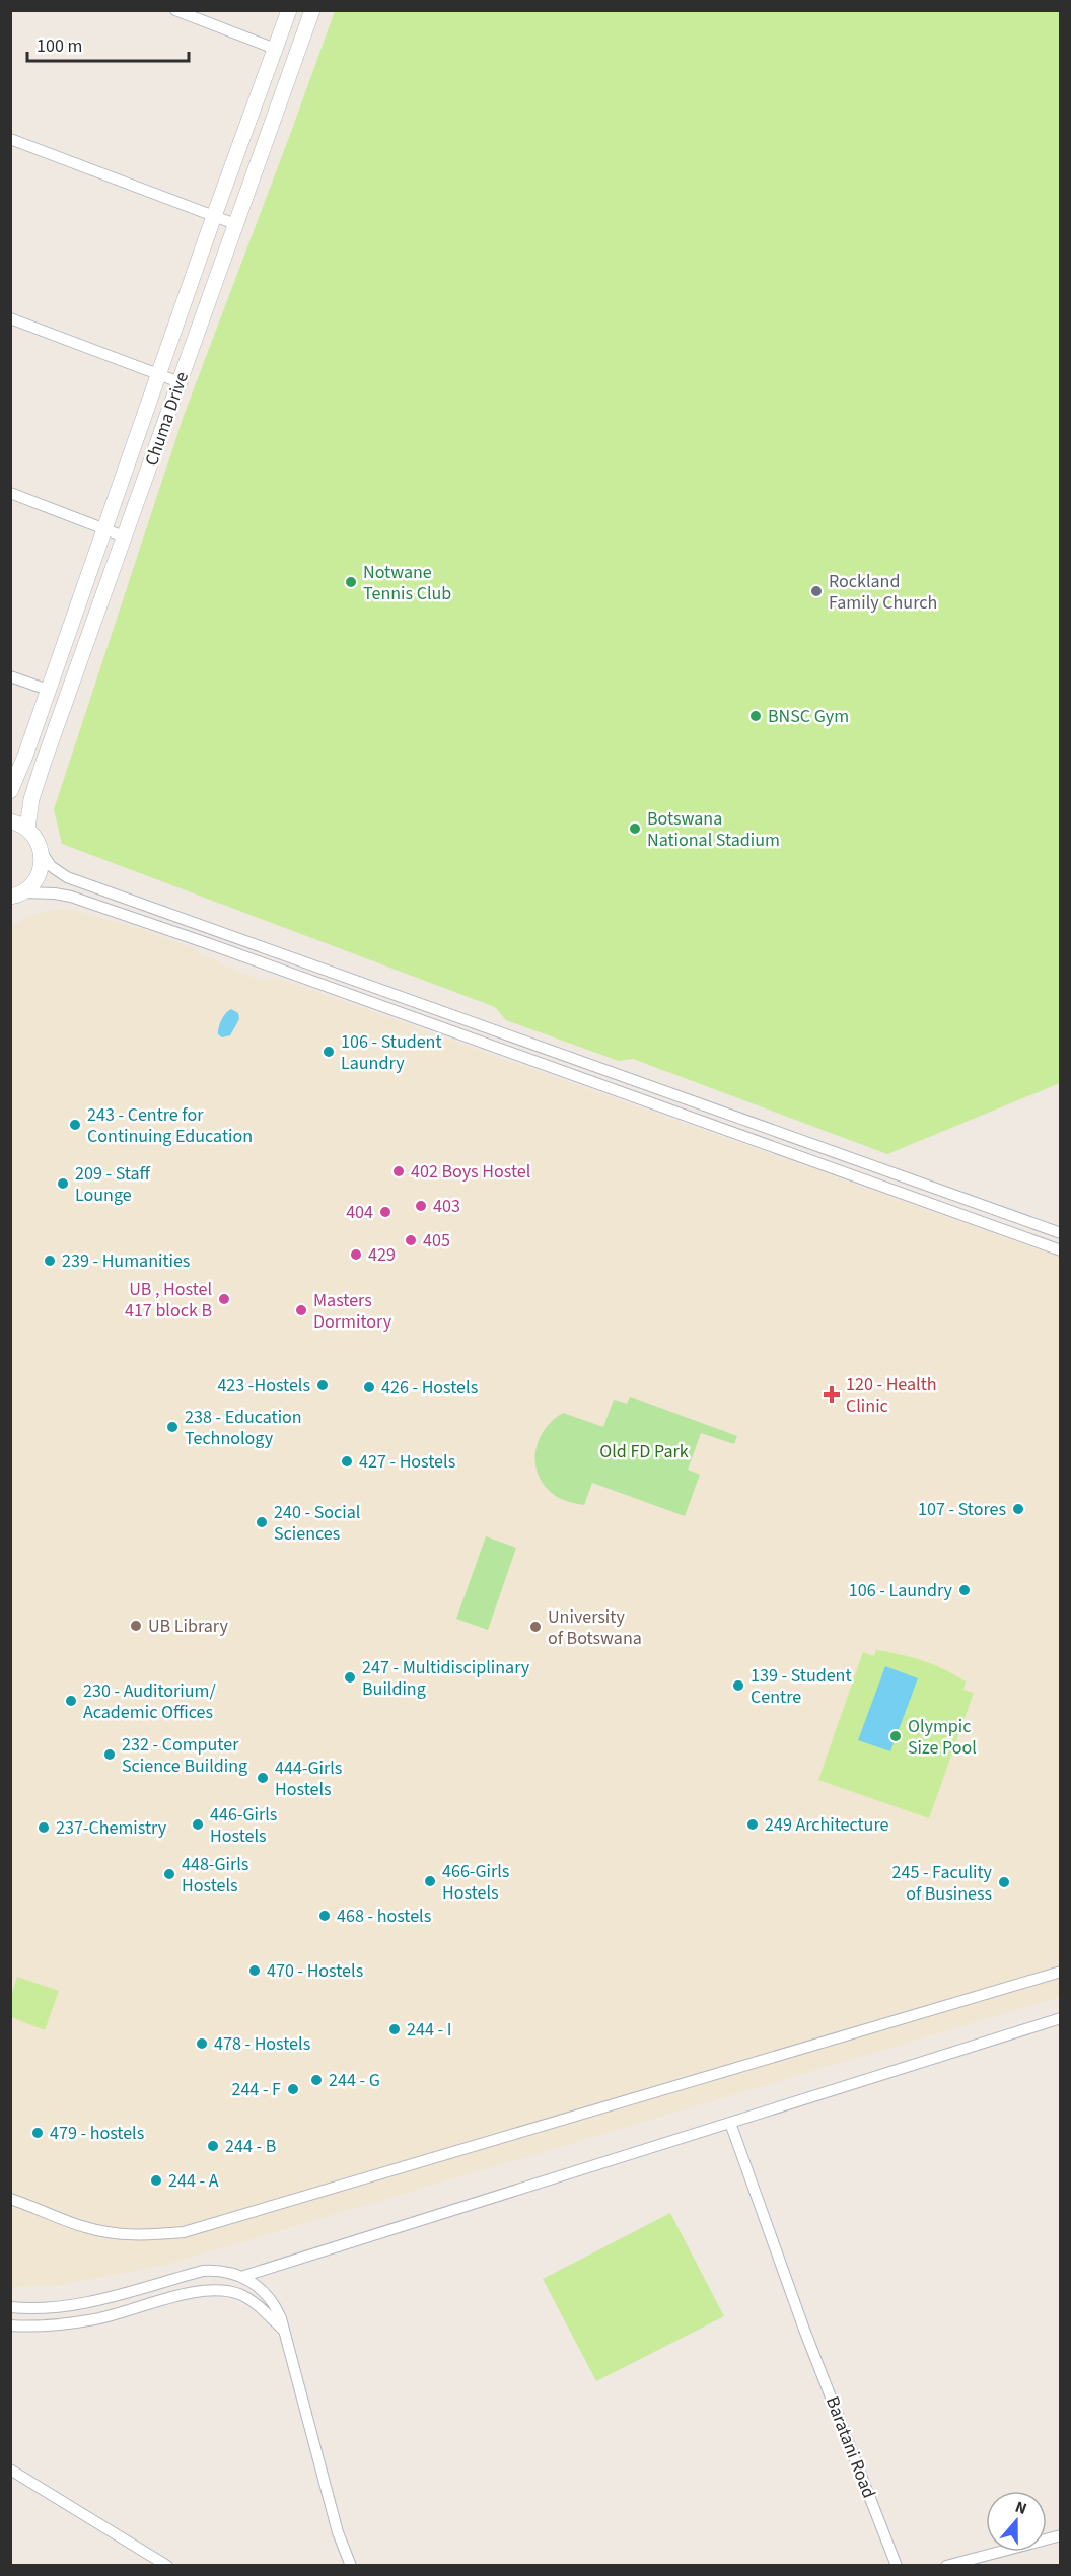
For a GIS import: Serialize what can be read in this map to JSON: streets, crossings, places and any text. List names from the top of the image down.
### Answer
{
  "streets": {
    "main road": ["Chuma Drive"],
    "street": ["Baratani Road"]
  },
  "parks": ["Old FD Park"],
  "places": {
    "other": [
      "Notwane Tennis Club",
      "Rockland Family Church",
      "BNSC Gym",
      "Botswana National Stadium",
      "106 - Student Laundry",
      "243 - Centre for Continuing Education",
      "402 Boys Hostel",
      "209 - Staff Lounge",
      "403",
      "404",
      "405",
      "429",
      "239 - Humanities",
      "UB , Hostel 417 block B",
      "Masters Dormitory",
      "423 -Hostels",
      "426 - Hostels",
      "238 - Education Technology",
      "427 - Hostels",
      "107 - Stores",
      "240 - Social Sciences",
      "106 - Laundry",
      "UB Library",
      "University of Botswana",
      "247 - Multidisciplinary Building",
      "139 - Student Centre",
      "230 - Auditorium/ Academic Offices",
      "Olympic Size Pool",
      "232 - Computer Science Building",
      "444-Girls Hostels",
      "446-Girls Hostels",
      "249 Architecture",
      "237-Chemistry",
      "448-Girls Hostels",
      "466-Girls Hostels",
      "245 - Faculity of Business",
      "468 - hostels",
      "470 - Hostels",
      "244 - I",
      "478 - Hostels",
      "244 - G",
      "244 - F",
      "479 - hostels",
      "244 - B",
      "244 - A"
    ],
    "health": ["120 - Health Clinic"]
  },
  "scale_bar": "100 m",
  "north": "top"
}
